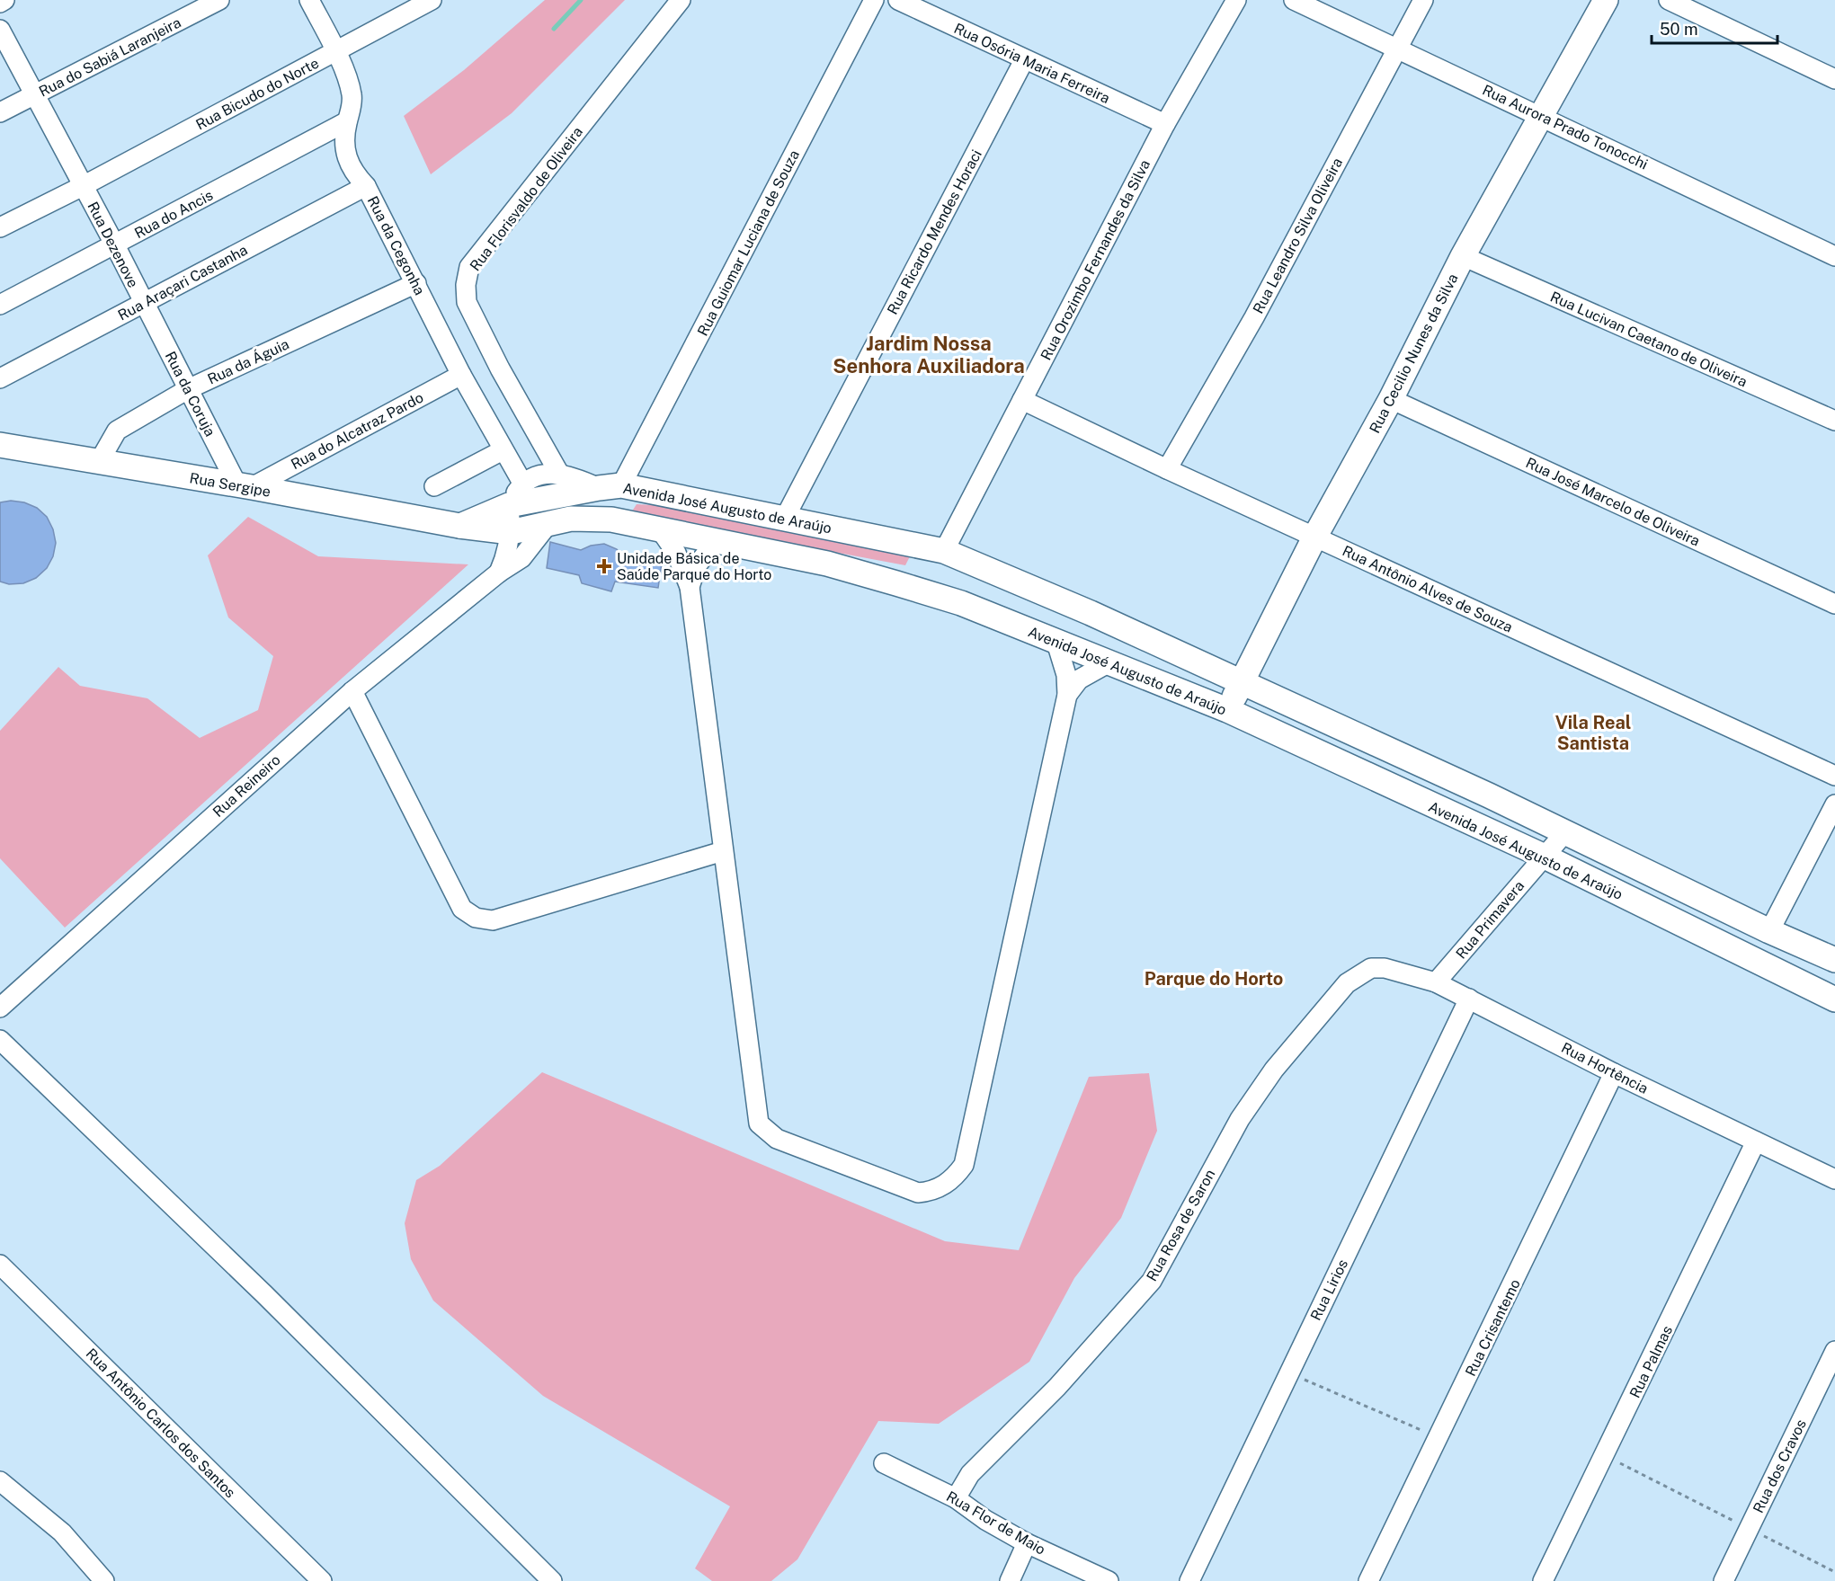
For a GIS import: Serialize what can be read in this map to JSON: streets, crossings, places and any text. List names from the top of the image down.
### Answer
{
  "streets": {
    "street": [
      "Rua do Sabiá Laranjeira",
      "Rua Osória Maria Ferreira",
      "Rua Bicudo do Norte",
      "Rua Aurora Prado Tonocchi",
      "Rua Florisvaldo de Oliveira",
      "Rua do Ancis",
      "Rua Ricardo Mendes Horaci",
      "Rua Leandro Silva Oliveira",
      "Rua Guiomar Luciana de Souza",
      "Rua Dezenove",
      "Rua da Cegonha",
      "Rua Orozimbo Fernandes da Silva",
      "Rua Araçari Castanha",
      "Rua Lucivan Caetano de Oliveira",
      "Rua Cecilio Nunes da Silva",
      "Rua da Águia",
      "Rua da Coruja",
      "Rua do Alcatraz Pardo",
      "Rua Sergipe",
      "Rua José Marcelo de Oliveira",
      "Avenida José Augusto de Araújo",
      "Rua Antônio Alves de Souza",
      "Rua Reineiro",
      "Rua Primavera",
      "Rua Hortência",
      "Rua Rosa de Saron",
      "Rua Lirios",
      "Rua Crisantemo",
      "Rua Palmas",
      "Rua Antônio Carlos dos Santos",
      "Rua dos Cravos",
      "Rua Flor de Maio"
    ]
  },
  "crossings": [
    ["Rua Osória Maria Ferreira", "Rua Ricardo Mendes Horaci"],
    ["Rua Osória Maria Ferreira", "Rua Orozimbo Fernandes da Silva"],
    ["Rua Bicudo do Norte", "Rua Dezenove"],
    ["Rua Bicudo do Norte", "Rua da Cegonha"],
    ["Rua Aurora Prado Tonocchi", "Rua Leandro Silva Oliveira"],
    ["Rua Aurora Prado Tonocchi", "Rua Cecilio Nunes da Silva"],
    ["Rua do Ancis", "Rua Dezenove"],
    ["Rua do Ancis", "Rua da Cegonha"],
    ["Rua Ricardo Mendes Horaci", "Avenida José Augusto de Araújo"],
    ["Rua Leandro Silva Oliveira", "Rua Antônio Alves de Souza"],
    ["Rua Guiomar Luciana de Souza", "Avenida José Augusto de Araújo"],
    ["Rua Dezenove", "Rua Araçari Castanha"],
    ["Rua Dezenove", "Rua da Coruja"],
    ["Rua da Cegonha", "Rua Araçari Castanha"],
    ["Rua da Cegonha", "Rua da Águia"],
    ["Rua da Cegonha", "Rua do Alcatraz Pardo"],
    ["Rua Orozimbo Fernandes da Silva", "Avenida José Augusto de Araújo"],
    ["Rua Orozimbo Fernandes da Silva", "Rua Antônio Alves de Souza"],
    ["Rua Araçari Castanha", "Rua da Coruja"],
    ["Rua Lucivan Caetano de Oliveira", "Rua Cecilio Nunes da Silva"],
    ["Rua Cecilio Nunes da Silva", "Rua José Marcelo de Oliveira"],
    ["Rua Cecilio Nunes da Silva", "Avenida José Augusto de Araújo"],
    ["Rua Cecilio Nunes da Silva", "Rua Antônio Alves de Souza"],
    ["Rua da Águia", "Rua da Coruja"],
    ["Rua da Águia", "Rua Sergipe"],
    ["Rua da Coruja", "Rua do Alcatraz Pardo"],
    ["Rua da Coruja", "Rua Sergipe"],
    ["Rua do Alcatraz Pardo", "Rua Sergipe"],
    ["Rua Sergipe", "Avenida José Augusto de Araújo"],
    ["Avenida José Augusto de Araújo", "Rua Reineiro"],
    ["Avenida José Augusto de Araújo", "Rua Primavera"],
    ["Rua Primavera", "Rua Hortência"],
    ["Rua Hortência", "Rua Rosa de Saron"],
    ["Rua Hortência", "Rua Lirios"],
    ["Rua Hortência", "Rua Crisantemo"],
    ["Rua Hortência", "Rua Palmas"],
    ["Rua Rosa de Saron", "Rua Flor de Maio"]
  ],
  "districts": ["Jardim Nossa Senhora Auxiliadora", "Vila Real Santista", "Parque do Horto"],
  "places": {
    "health": ["Unidade Básica de Saúde Parque do Horto"]
  },
  "scale_bar": "50 m"
}
